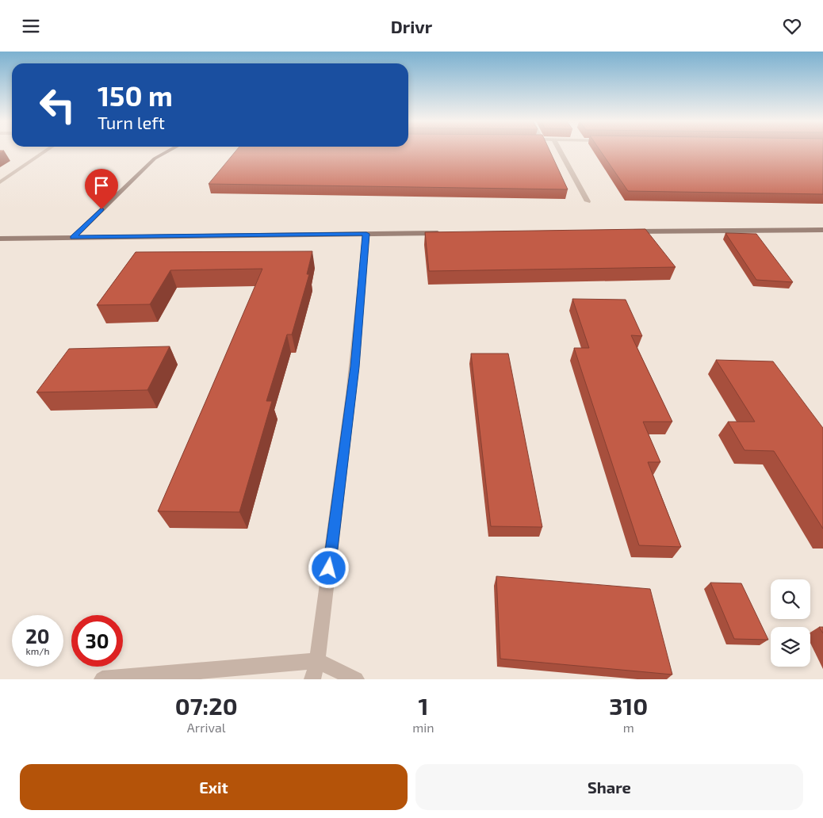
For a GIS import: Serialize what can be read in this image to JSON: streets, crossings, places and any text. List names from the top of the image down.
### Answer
{
  "page": {
    "header": "Drivr",
    "turn": ["150 m", "Turn left"],
    "speed": "20 km/h",
    "limit": "30",
    "eta": [
      "07:20",
      "Arrival",
      "1",
      "min",
      "310",
      "m"
    ],
    "buttons": ["Exit", "Share"]
  }
}
